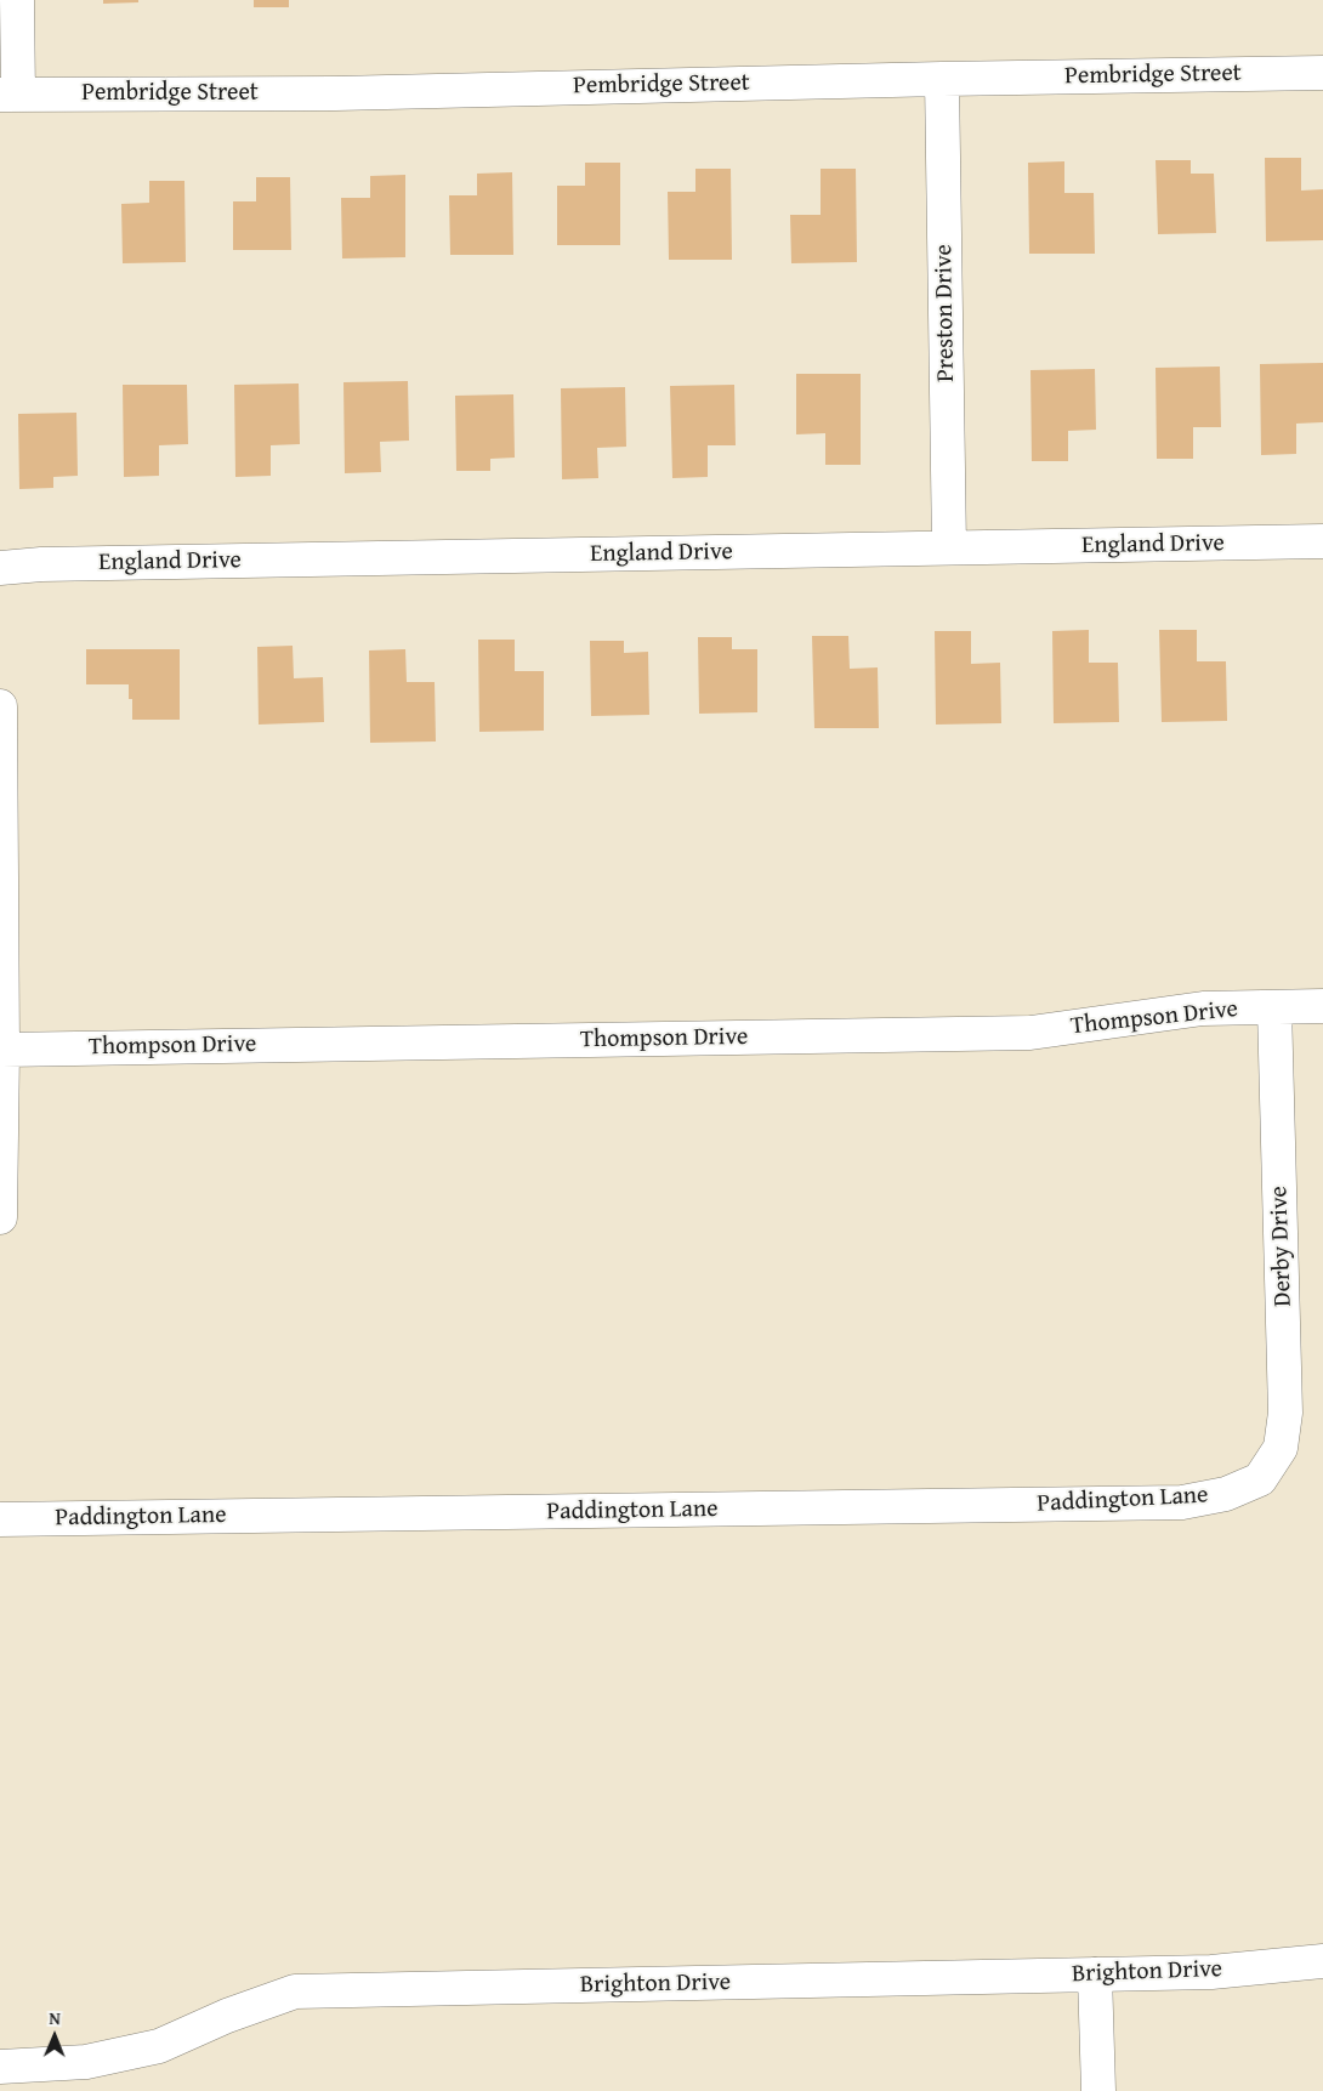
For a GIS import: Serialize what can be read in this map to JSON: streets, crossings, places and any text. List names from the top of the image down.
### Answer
{
  "streets": {
    "street": [
      "Pembridge Street",
      "Preston Drive",
      "England Drive",
      "Thompson Drive",
      "Derby Drive",
      "Paddington Lane",
      "Brighton Drive"
    ]
  },
  "crossings": [
    ["Pembridge Street", "Preston Drive"],
    ["Preston Drive", "England Drive"],
    ["Thompson Drive", "Derby Drive"],
    ["Derby Drive", "Paddington Lane"]
  ],
  "north": "top"
}
